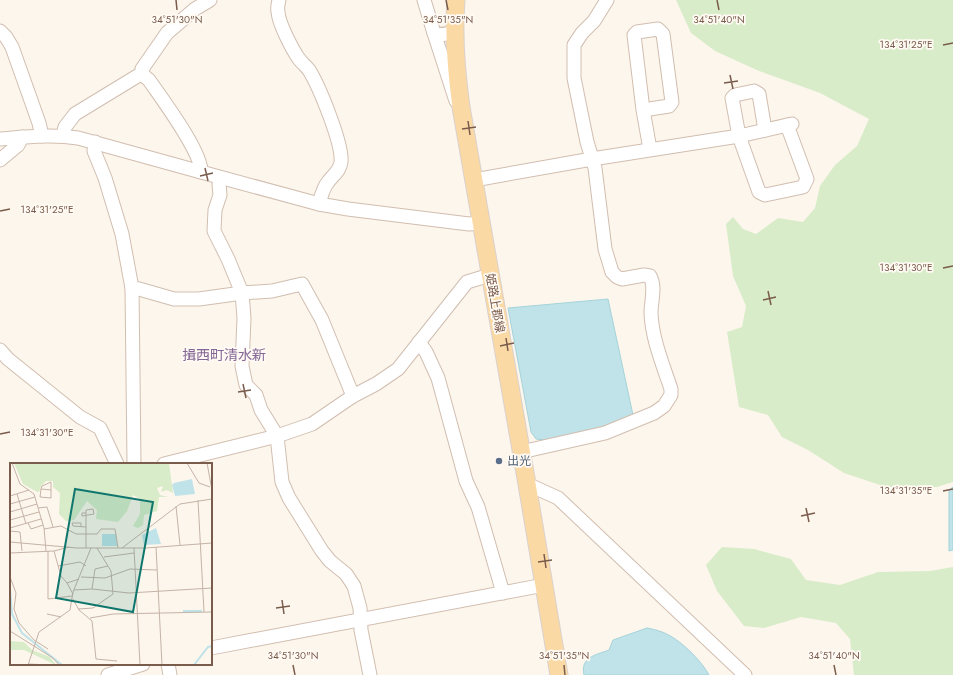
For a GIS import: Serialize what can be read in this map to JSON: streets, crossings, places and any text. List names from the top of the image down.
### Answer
{
  "streets": {
    "main road": ["姫路上郡線"]
  },
  "districts": ["揖西町清水新"],
  "places": ["出光"],
  "coordinates": [
    "34°51'30\"N",
    "34°51'35\"N",
    "34°51'40\"N",
    "134°31'25\"E",
    "134°31'30\"E",
    "134°31'35\"E"
  ]
}
